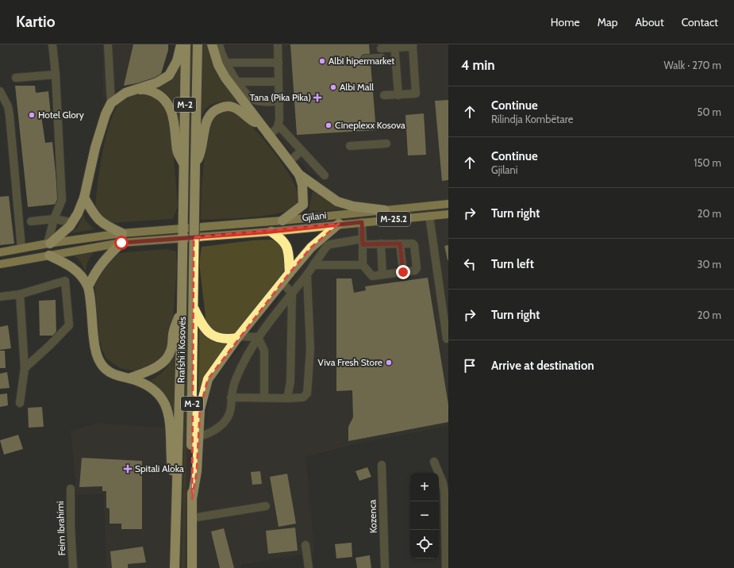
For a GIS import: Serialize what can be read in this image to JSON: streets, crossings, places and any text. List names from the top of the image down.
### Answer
{
  "streets": {
    "highway": ["M-2", "Rrafshi i Kosovës"],
    "main road": ["Gjilani", "M-25.2"],
    "street": ["Kozenca", "Feim Ibrahimi"]
  },
  "crossings": [
    ["M-2", "Gjilani"],
    ["M-2", "Rrafshi i Kosovës"]
  ],
  "places": {
    "other": [
      "AlbI hipermarket",
      "Albi Mall",
      "Hotel Glory",
      "Cineplexx Kosova",
      "Viva Fresh Store"
    ],
    "health": ["Tana (Pika Pika)", "Spitali Aloka"]
  },
  "page": {
    "header": "Kartio",
    "nav": [
      "Home",
      "Map",
      "About",
      "Contact"
    ],
    "heading": ["4 min", "Walk · 270 m"],
    "list": [
      ["Continue", "Rilindja Kombëtare", "50 m"],
      ["Continue", "Gjilani", "150 m"],
      ["Turn right", "20 m"],
      ["Turn left", "30 m"],
      ["Turn right", "20 m"],
      "Arrive at destination"
    ],
    "map_buttons": ["+", "−"]
  }
}
